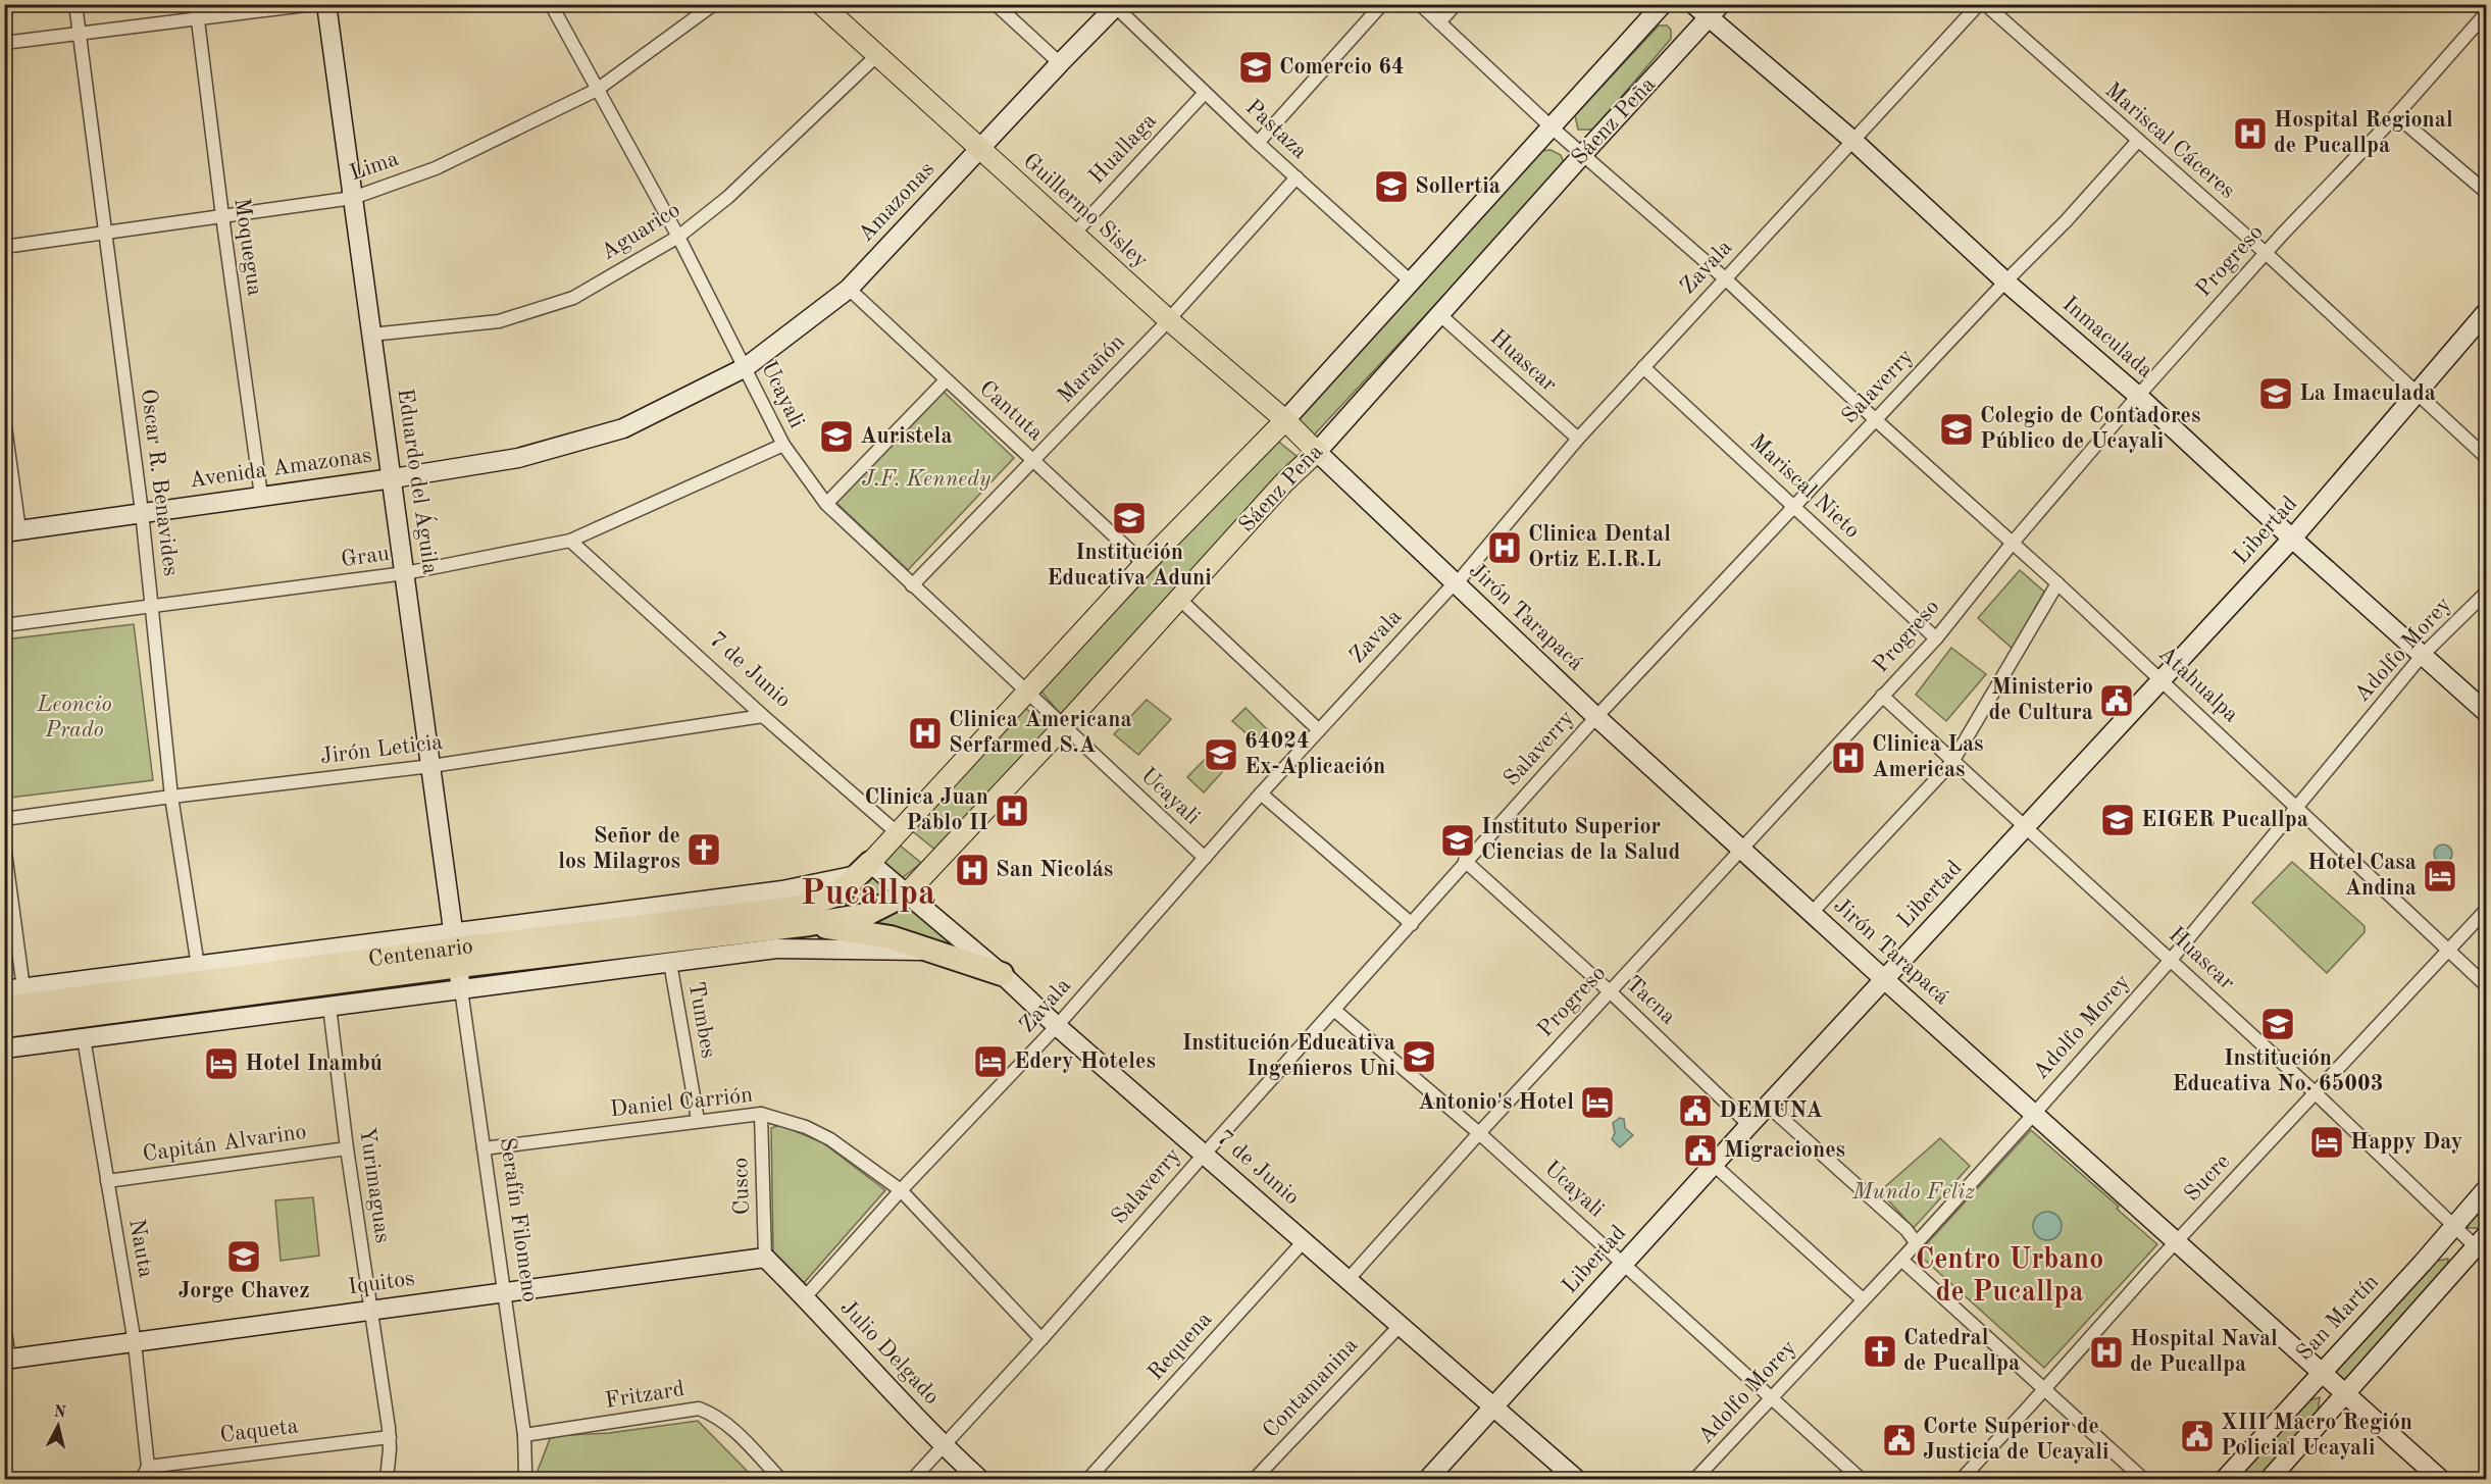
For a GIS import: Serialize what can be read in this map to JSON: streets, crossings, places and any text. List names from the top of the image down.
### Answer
{
  "streets": {
    "highway": ["Sáenz Peña", "Centenario"],
    "main road": ["Guillermo Sisley"],
    "street": [
      "Pastaza",
      "Mariscal Cáceres",
      "Huallaga",
      "Lima",
      "Amazonas",
      "Aguarico",
      "Moquegua",
      "Progreso",
      "Zavala",
      "Inmaculada",
      "Huascar",
      "Marañón",
      "Salaverry",
      "Ucayali",
      "Cantuta",
      "Avenida Amazonas",
      "Eduardo del Águila",
      "Oscar R. Benavides",
      "Mariscal Nieto",
      "Libertad",
      "Grau",
      "Jirón Tarapacá",
      "Adolfo Morey",
      "7 de Junio",
      "Atahualpa",
      "Jirón Leticia",
      "Tacna",
      "Tumbes",
      "Daniel Carrión",
      "Capitán Alvarino",
      "Sucre",
      "Yurimaguas",
      "Cusco",
      "Serafín Filomeno",
      "Nauta",
      "Iquitos",
      "San Martín",
      "Requena",
      "Julio Delgado",
      "Contamanina",
      "Fritzard",
      "Caqueta"
    ]
  },
  "crossings": [
    ["Sáenz Peña", "Pastaza"],
    ["Sáenz Peña", "Guillermo Sisley"],
    ["Sáenz Peña", "Inmaculada"],
    ["Sáenz Peña", "Huascar"],
    ["Sáenz Peña", "Ucayali"],
    ["Sáenz Peña", "Cantuta"],
    ["Sáenz Peña", "Jirón Tarapacá"],
    ["Sáenz Peña", "7 de Junio"],
    ["Sáenz Peña", "Atahualpa"],
    ["Sáenz Peña", "Centenario"],
    ["Pastaza", "Huallaga"],
    ["Pastaza", "Amazonas"],
    ["Pastaza", "Marañón"],
    ["Mariscal Cáceres", "Progreso"],
    ["Mariscal Cáceres", "Salaverry"],
    ["Mariscal Cáceres", "Libertad"],
    ["Huallaga", "Guillermo Sisley"],
    ["Lima", "Moquegua"],
    ["Lima", "Ucayali"],
    ["Lima", "Eduardo del Águila"],
    ["Lima", "Oscar R. Benavides"],
    ["Amazonas", "Guillermo Sisley"],
    ["Amazonas", "Cantuta"],
    ["Amazonas", "Avenida Amazonas"],
    ["Guillermo Sisley", "Aguarico"],
    ["Guillermo Sisley", "Marañón"],
    ["Guillermo Sisley", "Jirón Tarapacá"],
    ["Aguarico", "Ucayali"],
    ["Aguarico", "Eduardo del Águila"],
    ["Moquegua", "Avenida Amazonas"],
    ["Progreso", "Inmaculada"],
    ["Progreso", "Huascar"],
    ["Progreso", "Ucayali"],
    ["Progreso", "Mariscal Nieto"],
    ["Progreso", "Jirón Tarapacá"],
    ["Progreso", "7 de Junio"],
    ["Progreso", "Atahualpa"],
    ["Progreso", "Tacna"],
    ["Zavala", "Inmaculada"],
    ["Zavala", "Huascar"],
    ["Zavala", "Ucayali"],
    ["Zavala", "Mariscal Nieto"],
    ["Zavala", "Jirón Tarapacá"],
    ["Zavala", "7 de Junio"],
    ["Zavala", "Atahualpa"],
    ["Zavala", "Daniel Carrión"],
    ["Zavala", "Julio Delgado"],
    ["Inmaculada", "Salaverry"],
    ["Inmaculada", "Libertad"],
    ["Inmaculada", "Adolfo Morey"],
    ["Huascar", "Libertad"],
    ["Huascar", "Adolfo Morey"],
    ["Huascar", "Sucre"],
    ["Huascar", "San Martín"],
    ["Marañón", "Ucayali"],
    ["Marañón", "Cantuta"],
    ["Salaverry", "Ucayali"],
    ["Salaverry", "Mariscal Nieto"],
    ["Salaverry", "Jirón Tarapacá"],
    ["Salaverry", "7 de Junio"],
    ["Salaverry", "Atahualpa"],
    ["Salaverry", "Tacna"],
    ["Salaverry", "Daniel Carrión"],
    ["Salaverry", "Julio Delgado"],
    ["Ucayali", "Avenida Amazonas"],
    ["Ucayali", "Libertad"],
    ["Ucayali", "Grau"],
    ["Ucayali", "Adolfo Morey"],
    ["Cantuta", "Avenida Amazonas"],
    ["Avenida Amazonas", "Eduardo del Águila"],
    ["Avenida Amazonas", "Oscar R. Benavides"],
    ["Eduardo del Águila", "Grau"],
    ["Eduardo del Águila", "Jirón Leticia"],
    ["Eduardo del Águila", "Centenario"],
    ["Eduardo del Águila", "Serafín Filomeno"],
    ["Oscar R. Benavides", "Grau"],
    ["Oscar R. Benavides", "Jirón Leticia"],
    ["Libertad", "Jirón Tarapacá"],
    ["Libertad", "7 de Junio"],
    ["Libertad", "Atahualpa"],
    ["Libertad", "Tacna"],
    ["Grau", "7 de Junio"],
    ["Jirón Tarapacá", "Adolfo Morey"],
    ["Jirón Tarapacá", "Sucre"],
    ["Jirón Tarapacá", "San Martín"],
    ["Adolfo Morey", "Atahualpa"],
    ["7 de Junio", "Jirón Leticia"],
    ["7 de Junio", "Requena"],
    ["7 de Junio", "Contamanina"],
    ["Atahualpa", "Sucre"],
    ["Centenario", "Serafín Filomeno"],
    ["Tumbes", "Daniel Carrión"],
    ["Daniel Carrión", "Cusco"],
    ["Daniel Carrión", "Serafín Filomeno"],
    ["Capitán Alvarino", "Yurimaguas"],
    ["Capitán Alvarino", "Nauta"],
    ["Yurimaguas", "Iquitos"],
    ["Yurimaguas", "Caqueta"],
    ["Cusco", "Iquitos"],
    ["Cusco", "Julio Delgado"],
    ["Serafín Filomeno", "Iquitos"],
    ["Serafín Filomeno", "Fritzard"],
    ["Nauta", "Iquitos"],
    ["Nauta", "Caqueta"],
    ["Iquitos", "Julio Delgado"]
  ],
  "districts": ["Pucallpa", "Centro Urbano de Pucallpa"],
  "parks": ["J.F. Kennedy", "Leoncio Prado", "Mundo Feliz"],
  "places": {
    "school or university": [
      "Comercio 64",
      "Sollertia",
      "La Imaculada",
      "Colegio de Contadores Público de Ucayali",
      "Auristela",
      "Institución Educativa Aduni",
      "64024 Ex-Aplicación",
      "EIGER Pucallpa",
      "Instituto Superior Ciencias de la Salud",
      "Institución Educativa No. 65003",
      "Institución Educativa Ingenieros Uni",
      "Jorge Chavez"
    ],
    "hospital": [
      "Hospital Regional de Pucallpa",
      "Clinica Dental Ortiz E.I.R.L",
      "Clinica Americana Serfarmed S.A",
      "Clinica Las Americas",
      "Clinica Juan Pablo II",
      "San Nicolás",
      "Hospital Naval de Pucallpa"
    ],
    "public building": [
      "Ministerio de Cultura",
      "DEMUNA",
      "Migraciones",
      "XIII Macro Región Policial Ucayali",
      "Corte Superior de Justicia de Ucayali"
    ],
    "church": ["Señor de los Milagros", "Catedral de Pucallpa"],
    "hotel": [
      "Hotel Casa Andina",
      "Edery Hoteles",
      "Hotel Inambú",
      "Antonio's Hotel",
      "Happy Day"
    ]
  },
  "north": "top"
}
